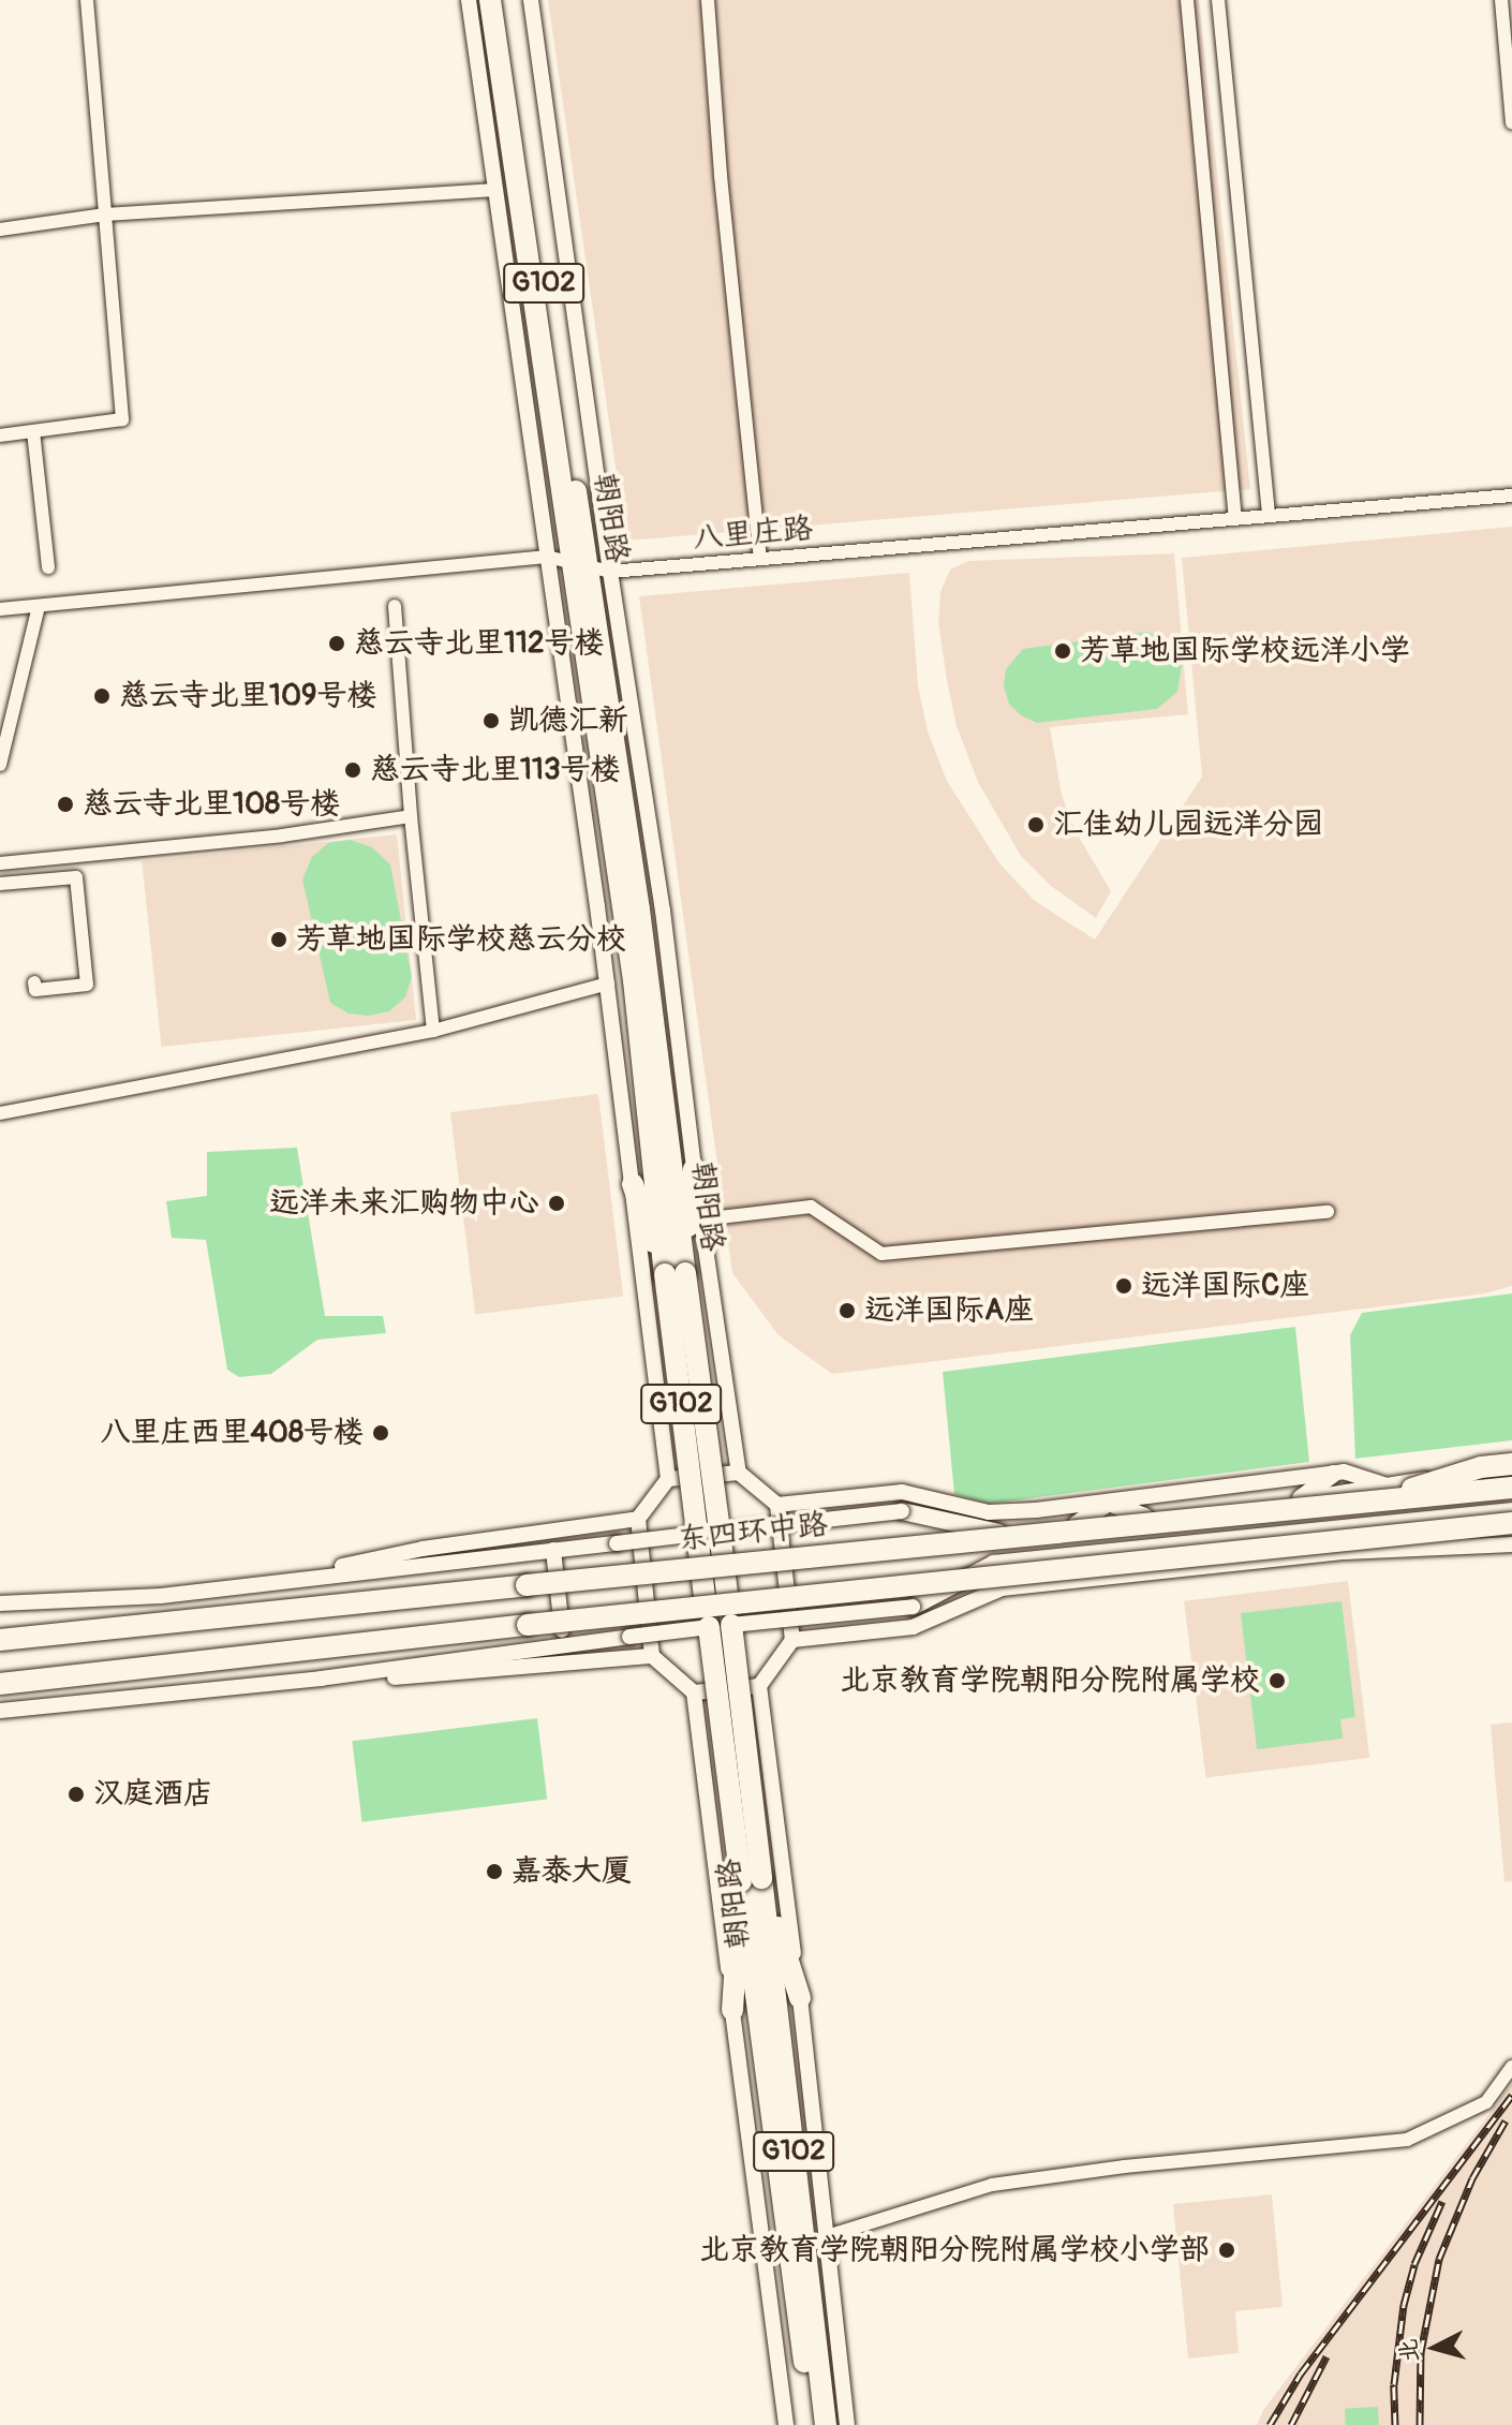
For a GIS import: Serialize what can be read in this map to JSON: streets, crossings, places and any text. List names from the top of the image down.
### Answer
{
  "streets": {
    "highway": ["G102", "朝阳路", "东四环中路"],
    "street": ["八里庄路"]
  },
  "crossings": [
    ["朝阳路", "八里庄路"],
    ["朝阳路", "东四环中路"]
  ],
  "places": [
    "慈云寺北里112号楼",
    "芳草地国际学校远洋小学",
    "慈云寺北里109号楼",
    "凯德汇新",
    "慈云寺北里113号楼",
    "慈云寺北里108号楼",
    "汇佳幼儿园远洋分园",
    "芳草地国际学校慈云分校",
    "远洋未来汇购物中心",
    "远洋国际C座",
    "远洋国际A座",
    "八里庄西里408号楼",
    "北京教育学院朝阳分院附属学校",
    "汉庭酒店",
    "嘉泰大厦",
    "北京教育学院朝阳分院附属学校小学部"
  ],
  "north": "left"
}
